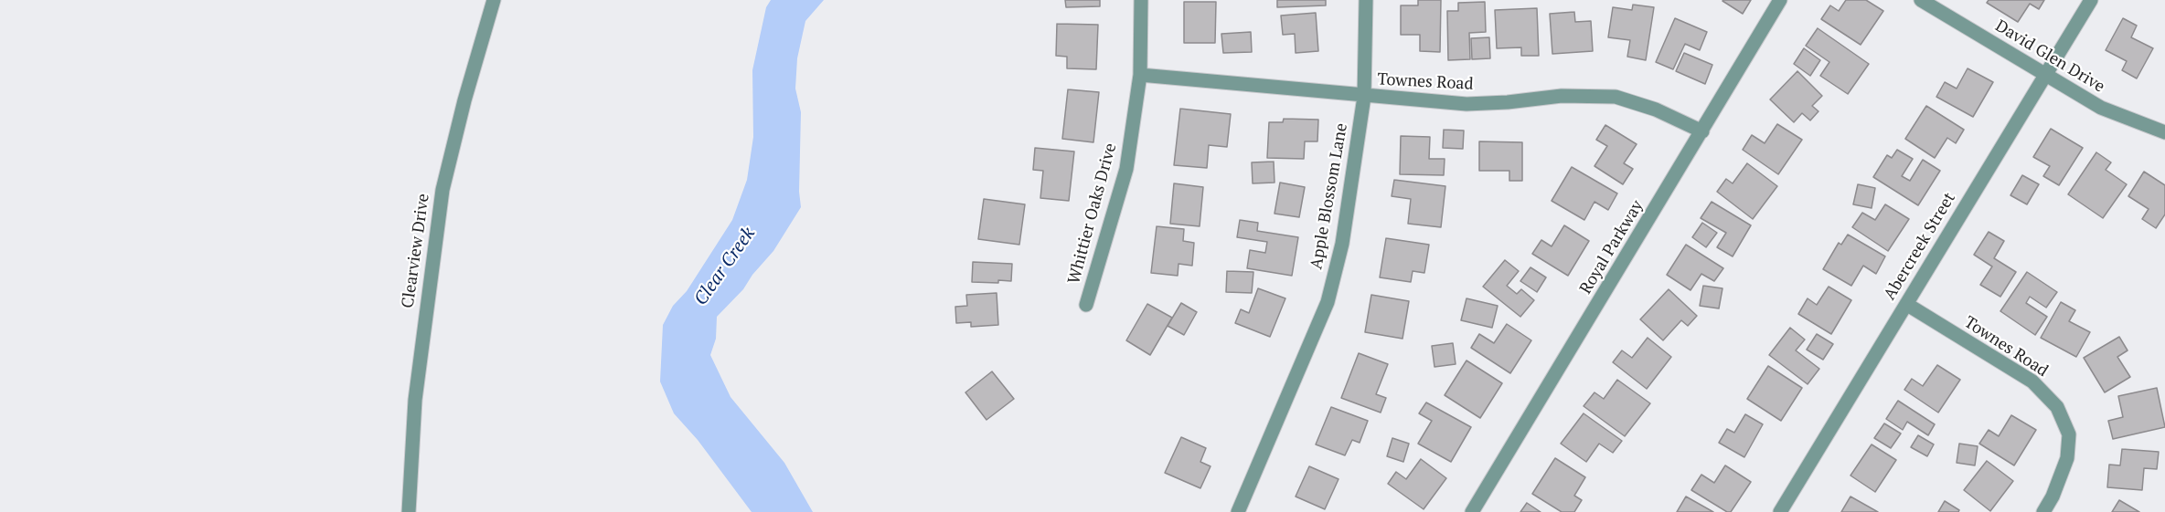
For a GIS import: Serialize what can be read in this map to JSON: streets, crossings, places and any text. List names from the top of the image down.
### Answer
{
  "streets": {
    "street": [
      "David Glen Drive",
      "Townes Road",
      "Apple Blossom Lane",
      "Whittier Oaks Drive",
      "Abercreek Street",
      "Royal Parkway",
      "Clearview Drive"
    ]
  },
  "crossings": [
    ["David Glen Drive", "Abercreek Street"],
    ["Townes Road", "Apple Blossom Lane"],
    ["Townes Road", "Whittier Oaks Drive"],
    ["Townes Road", "Abercreek Street"],
    ["Townes Road", "Royal Parkway"]
  ],
  "water": ["Clear Creek"]
}
